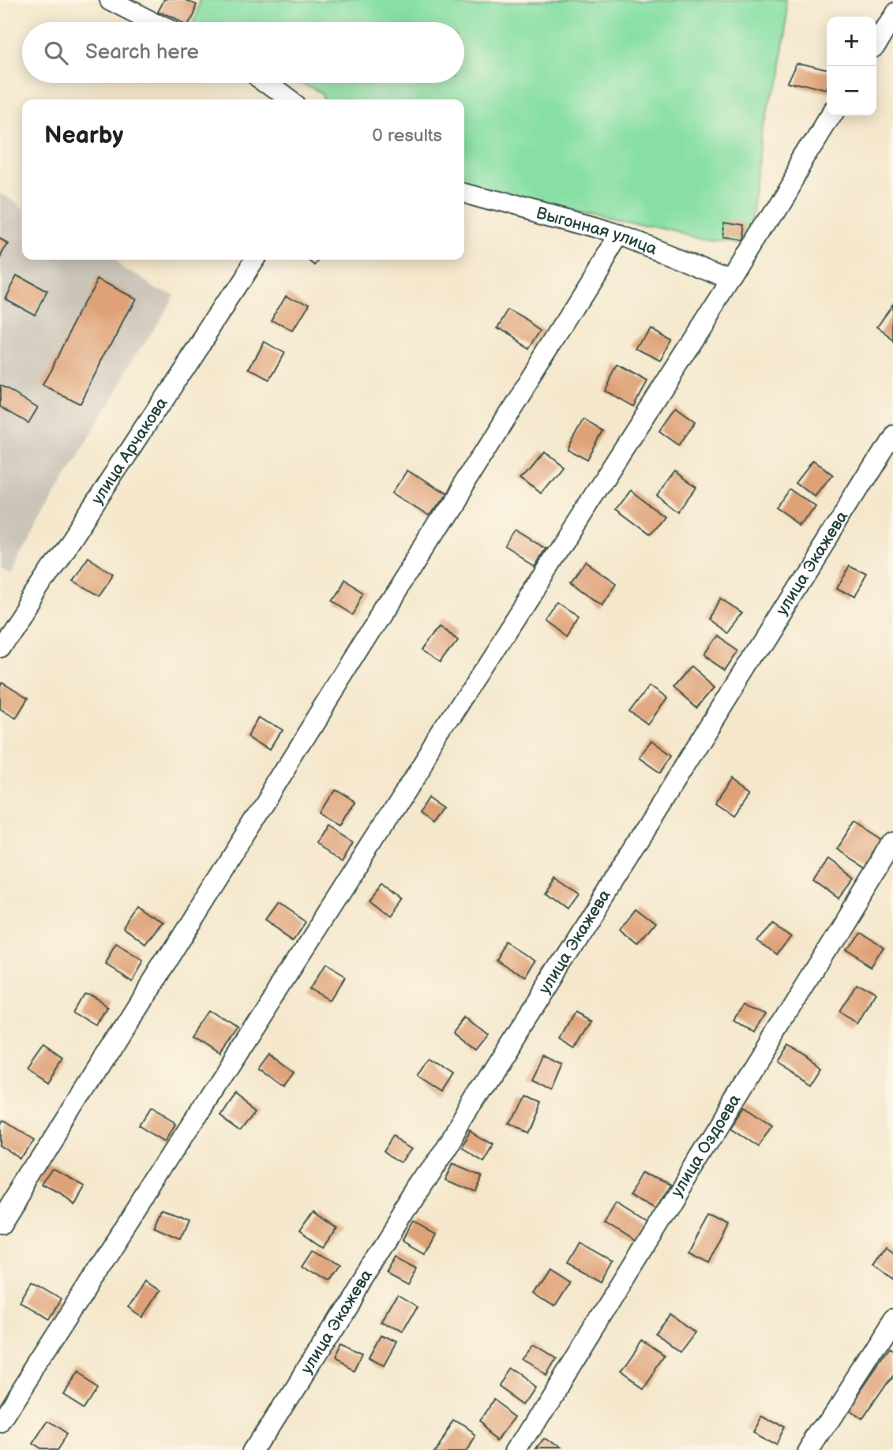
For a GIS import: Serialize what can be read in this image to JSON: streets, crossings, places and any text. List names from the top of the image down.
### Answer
{
  "streets": {
    "street": [
      "Выгонная улица",
      "улица Арчакова",
      "улица Экажева",
      "улица Оздоева"
    ]
  },
  "page": {
    "map_buttons": ["+", "−"],
    "search": "Search here",
    "heading": ["Nearby", "0 results"]
  }
}
